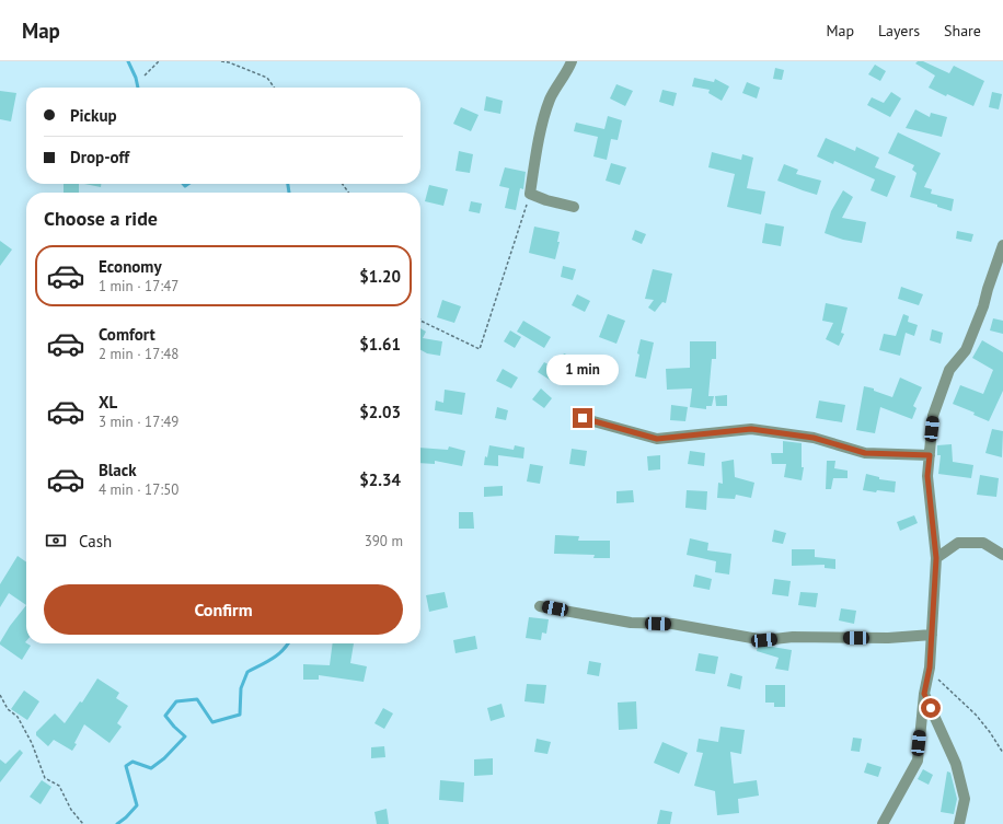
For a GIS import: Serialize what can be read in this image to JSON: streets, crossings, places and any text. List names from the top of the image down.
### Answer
{
  "page": {
    "header": "Map",
    "nav": ["Map", "Layers", "Share"],
    "banner": ["Pickup", "Drop-off"],
    "heading": "Choose a ride",
    "list": [
      {
        "name": "Economy",
        "note": "1 min · 17:47",
        "value": "$1.20"
      },
      {
        "name": "Comfort",
        "note": "2 min · 17:48",
        "value": "$1.61"
      },
      {
        "name": "XL",
        "note": "3 min · 17:49",
        "value": "$2.03"
      },
      {
        "name": "Black",
        "note": "4 min · 17:50",
        "value": "$2.34"
      }
    ],
    "bubble": "1 min",
    "pay": ["Cash", "390 m"],
    "buttons": "Confirm"
  }
}
